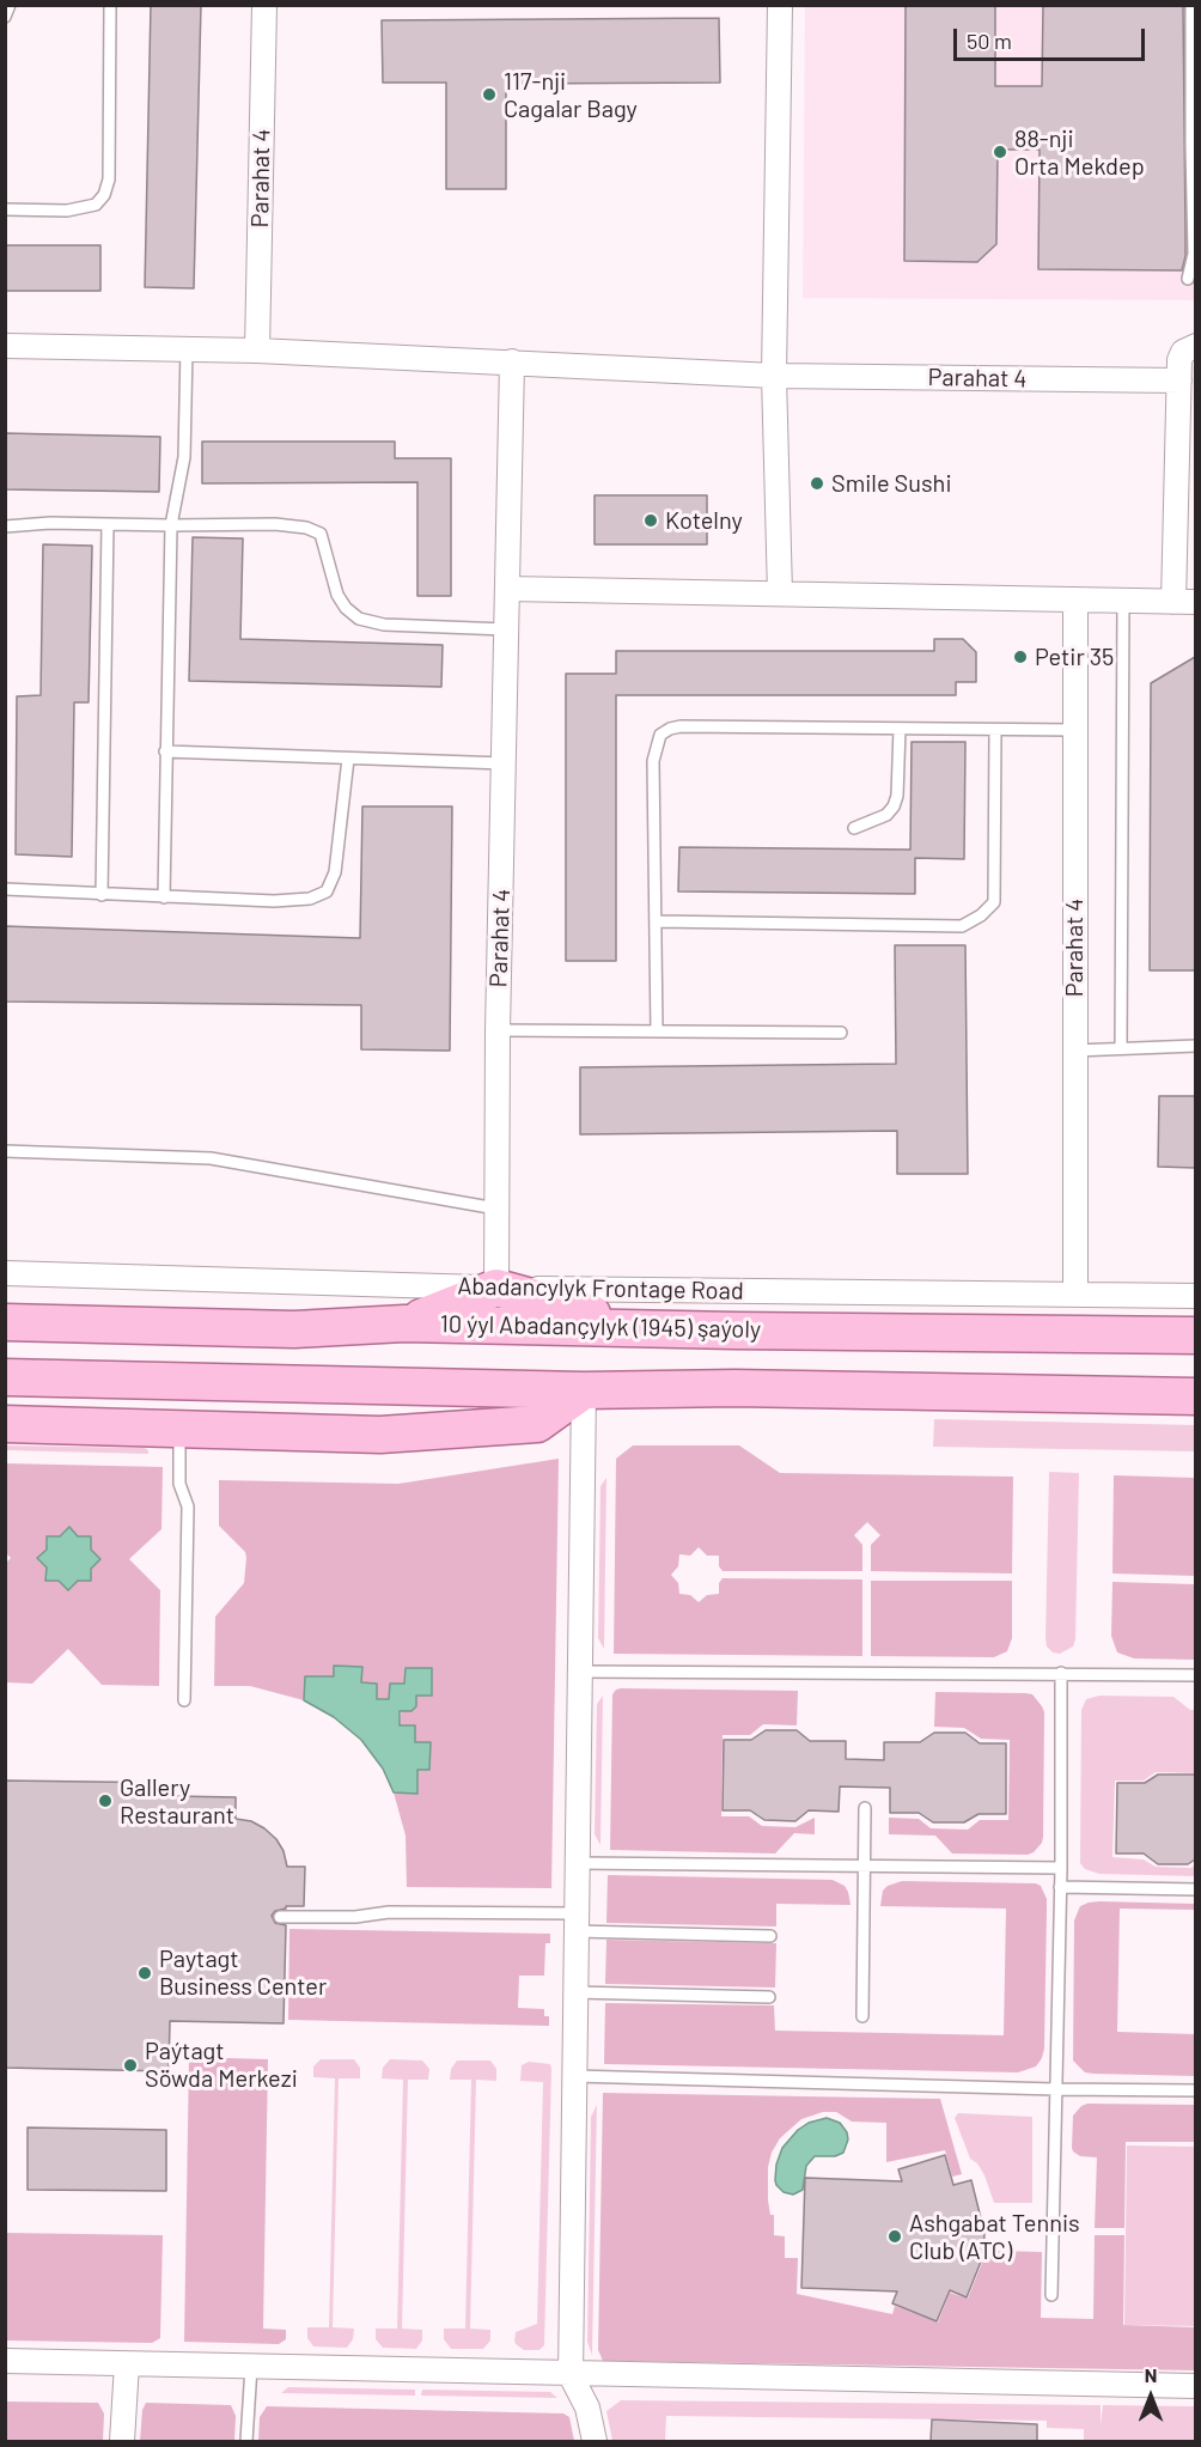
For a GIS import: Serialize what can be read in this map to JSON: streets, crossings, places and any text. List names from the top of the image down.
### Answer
{
  "streets": {
    "main road": ["10 ýyl Abadançylyk (1945) şaýoly"],
    "street": ["Parahat 4", "Abadancylyk Frontage Road"]
  },
  "crossings": [
    ["Parahat 4", "Abadancylyk Frontage Road"]
  ],
  "places": [
    "117-nji Cagalar Bagy",
    "88-nji Orta Mekdep",
    "Smile Sushi",
    "Kotelny",
    "Petir 35",
    "Gallery Restaurant",
    "Paytagt Business Center",
    "Paýtagt Söwda Merkezi",
    "Ashgabat Tennis Club (ATC)"
  ],
  "scale_bar": "50 m",
  "north": "top"
}
